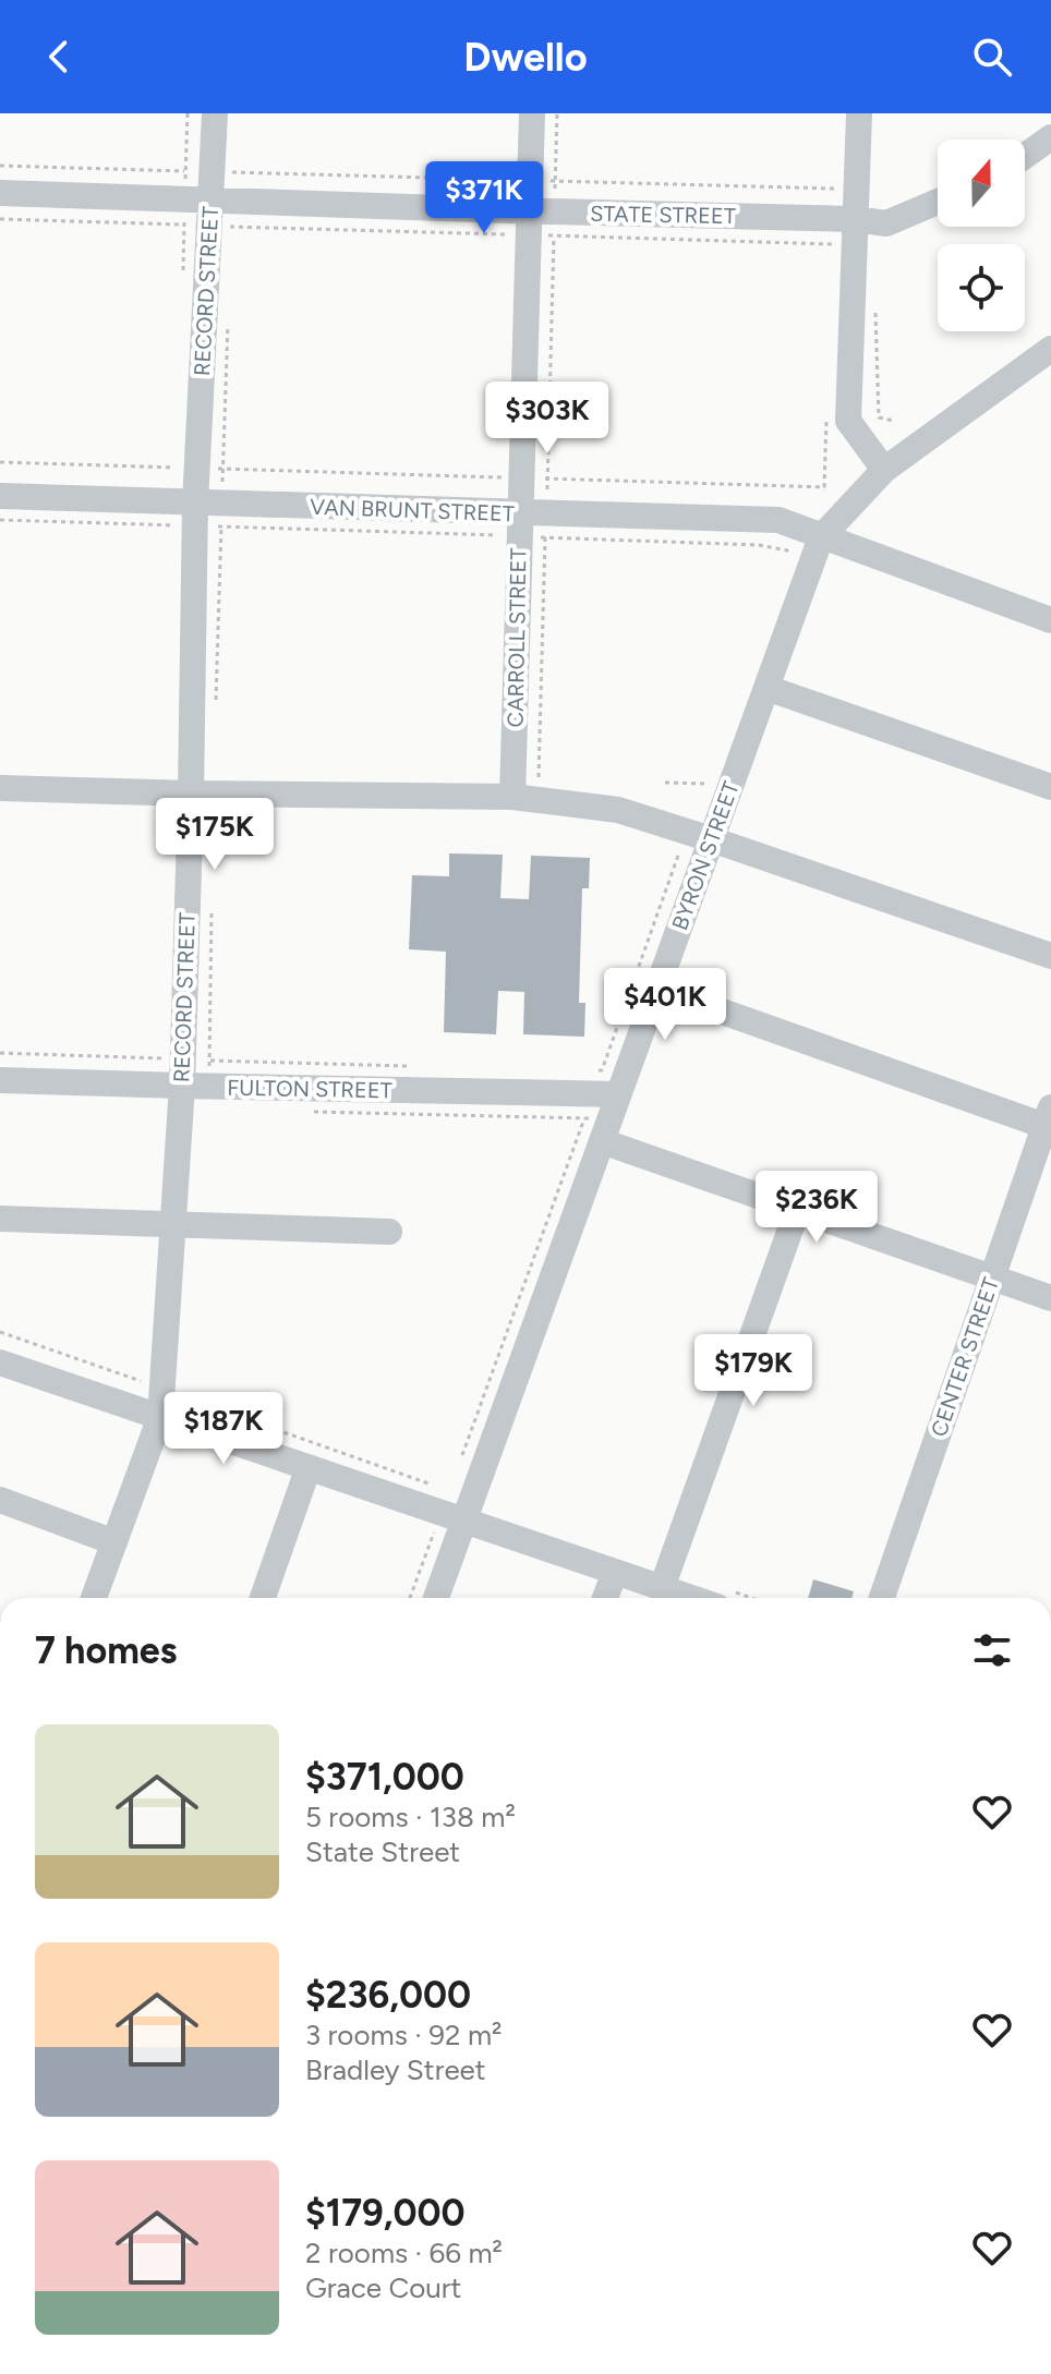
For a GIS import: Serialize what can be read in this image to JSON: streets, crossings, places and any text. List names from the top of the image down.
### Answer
{
  "streets": {
    "street": [
      "STATE STREET",
      "RECORD STREET",
      "VAN BRUNT STREET",
      "CARROLL STREET",
      "BYRON STREET",
      "FULTON STREET",
      "CENTER STREET"
    ]
  },
  "crossings": [
    ["STATE STREET", "RECORD STREET"],
    ["STATE STREET", "CARROLL STREET"],
    ["RECORD STREET", "VAN BRUNT STREET"],
    ["RECORD STREET", "FULTON STREET"],
    ["VAN BRUNT STREET", "CARROLL STREET"],
    ["VAN BRUNT STREET", "BYRON STREET"],
    ["BYRON STREET", "FULTON STREET"]
  ],
  "north": "top",
  "page": {
    "header": "Dwello",
    "price": [
      "$371K",
      "$303K",
      "$175K",
      "$401K",
      "$236K",
      "$179K",
      "$187K"
    ],
    "heading": "7 homes",
    "list": [
      {
        "name": "$371,000",
        "note": "5 rooms · 138 m² · State Street"
      },
      {
        "name": "$236,000",
        "note": "3 rooms · 92 m² · Bradley Street"
      },
      {
        "name": "$179,000",
        "note": "2 rooms · 66 m² · Grace Court"
      }
    ]
  }
}
